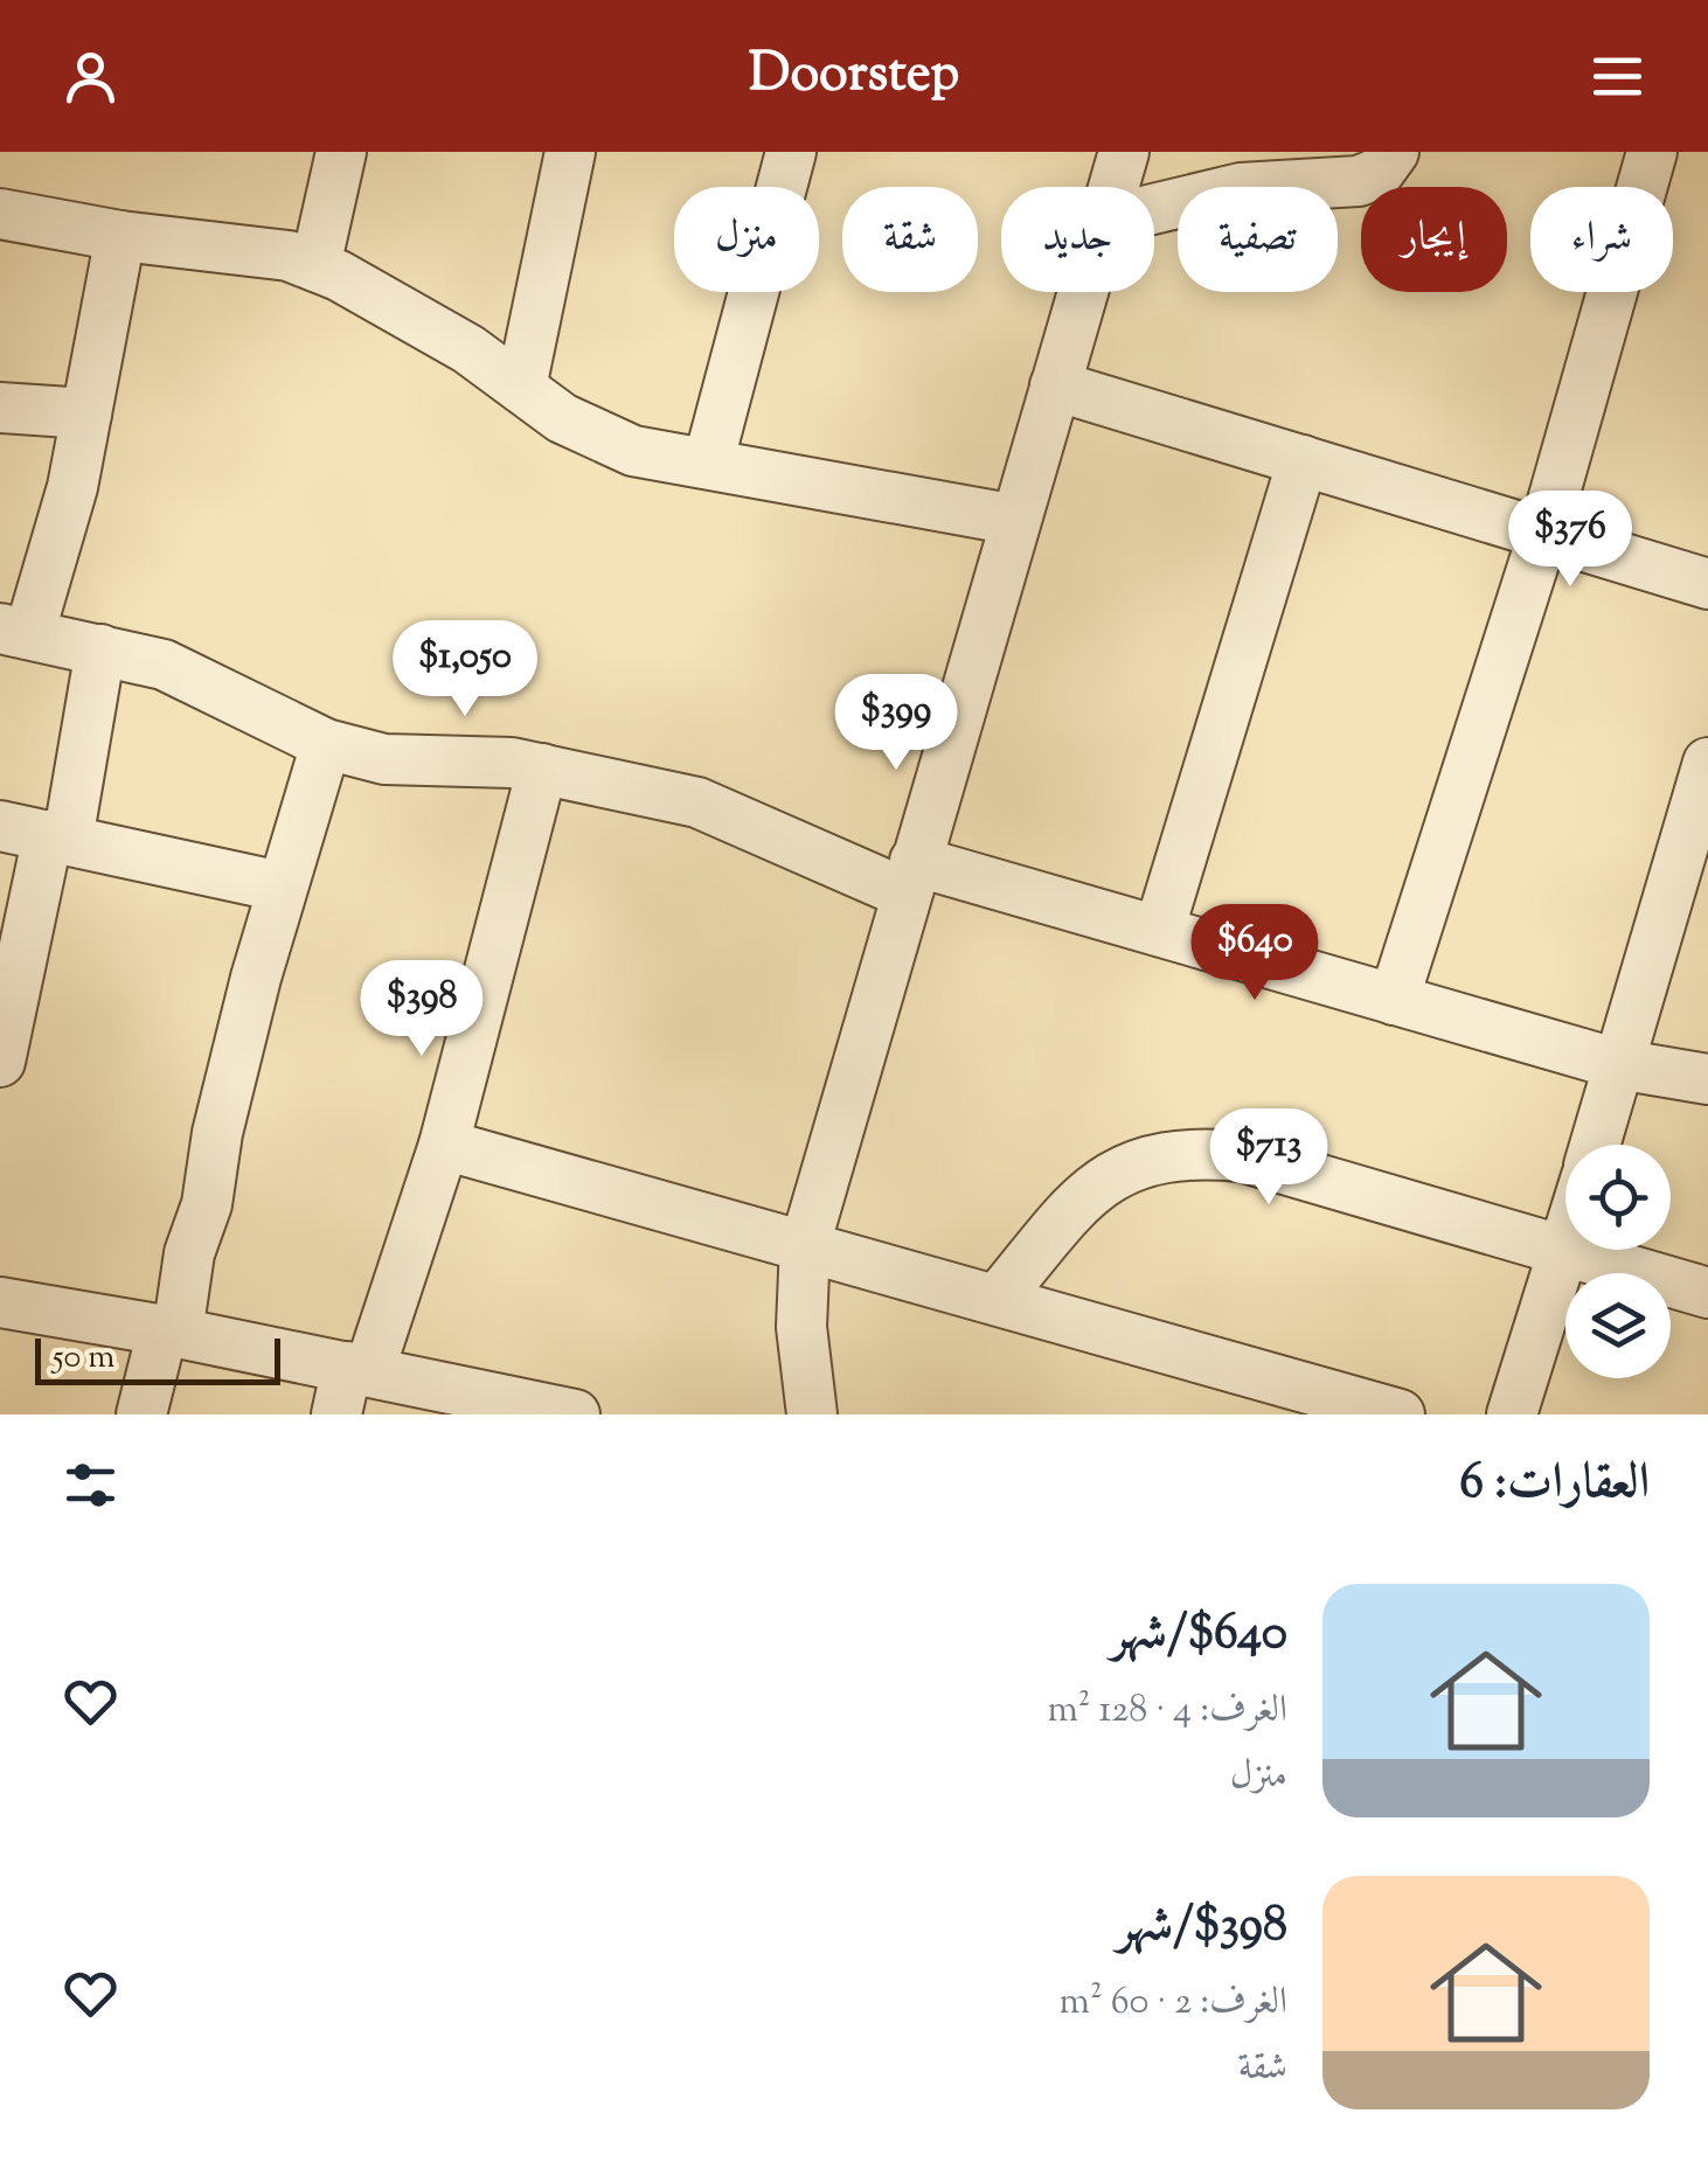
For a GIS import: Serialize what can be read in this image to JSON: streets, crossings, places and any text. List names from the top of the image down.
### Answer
{
  "scale_bar": "50 m",
  "page": {
    "header": "Doorstep",
    "chip": [
      "شراء",
      "إيجار",
      "تصفية",
      "جديد",
      "شقة",
      "منزل"
    ],
    "price": [
      "$376",
      "$1,050",
      "$399",
      "$640",
      "$398",
      "$713"
    ],
    "scale": "50 m",
    "heading": "العقارات: 6",
    "list": [
      {
        "name": "$640/شهر",
        "note": "الغرف: 4 · 128 m² · منزل"
      },
      {
        "name": "$398/شهر",
        "note": "الغرف: 2 · 60 m² · شقة"
      }
    ]
  }
}
